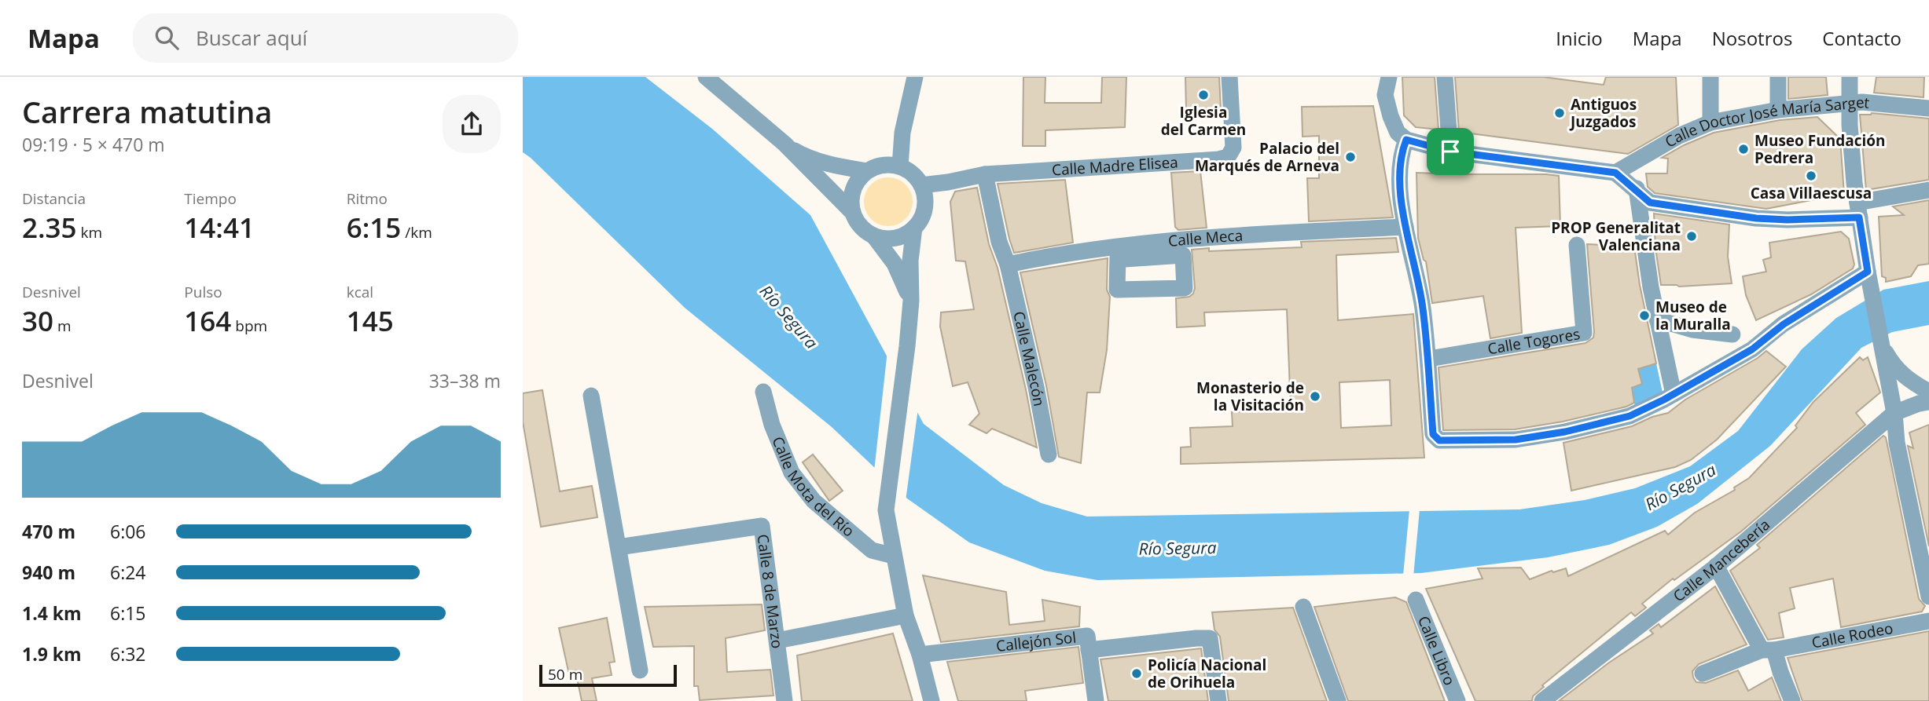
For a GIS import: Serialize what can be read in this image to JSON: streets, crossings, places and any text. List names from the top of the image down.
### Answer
{
  "streets": {
    "street": [
      "Calle Doctor José María Sarget",
      "Calle Madre Elisea",
      "Calle Meca",
      "Calle Togores",
      "Calle Malecón",
      "Calle Mota del Río",
      "Calle Mancebería",
      "Calle 8 de Marzo",
      "Calle Rodeo",
      "Callejón Sol",
      "Calle Libro"
    ]
  },
  "crossings": [
    ["Calle Madre Elisea", "Calle Malecón"],
    ["Calle Meca", "Calle Malecón"]
  ],
  "water": ["Río Segura"],
  "places": [
    "Iglesia del Carmen",
    "Antiguos Juzgados",
    "Museo Fundación Pedrera",
    "Palacio del Marqués de Arneva",
    "Casa Villaescusa",
    "PROP Generalitat Valenciana",
    "Museo de la Muralla",
    "Monasterio de la Visitación",
    "Policía Nacional de Orihuela"
  ],
  "scale_bar": "50 m",
  "page": {
    "header": "Mapa",
    "search": "Buscar aquí",
    "nav": [
      "Inicio",
      "Mapa",
      "Nosotros",
      "Contacto"
    ],
    "heading": ["Carrera matutina", "09:19 · 5 × 470 m"],
    "stats": [
      ["Distancia", "2.35 km"],
      ["Tiempo", "14:41"],
      ["Ritmo", "6:15 /km"],
      ["Desnivel", "30 m"],
      ["Pulso", "164 bpm"],
      ["kcal", "145"]
    ],
    "chart": ["Desnivel", "33–38 m"],
    "list": [
      {
        "name": "470 m",
        "note": "6:06"
      },
      {
        "name": "940 m",
        "note": "6:24"
      },
      {
        "name": "1.4 km",
        "note": "6:15"
      },
      {
        "name": "1.9 km",
        "note": "6:32"
      }
    ],
    "scale": "50 m"
  }
}
